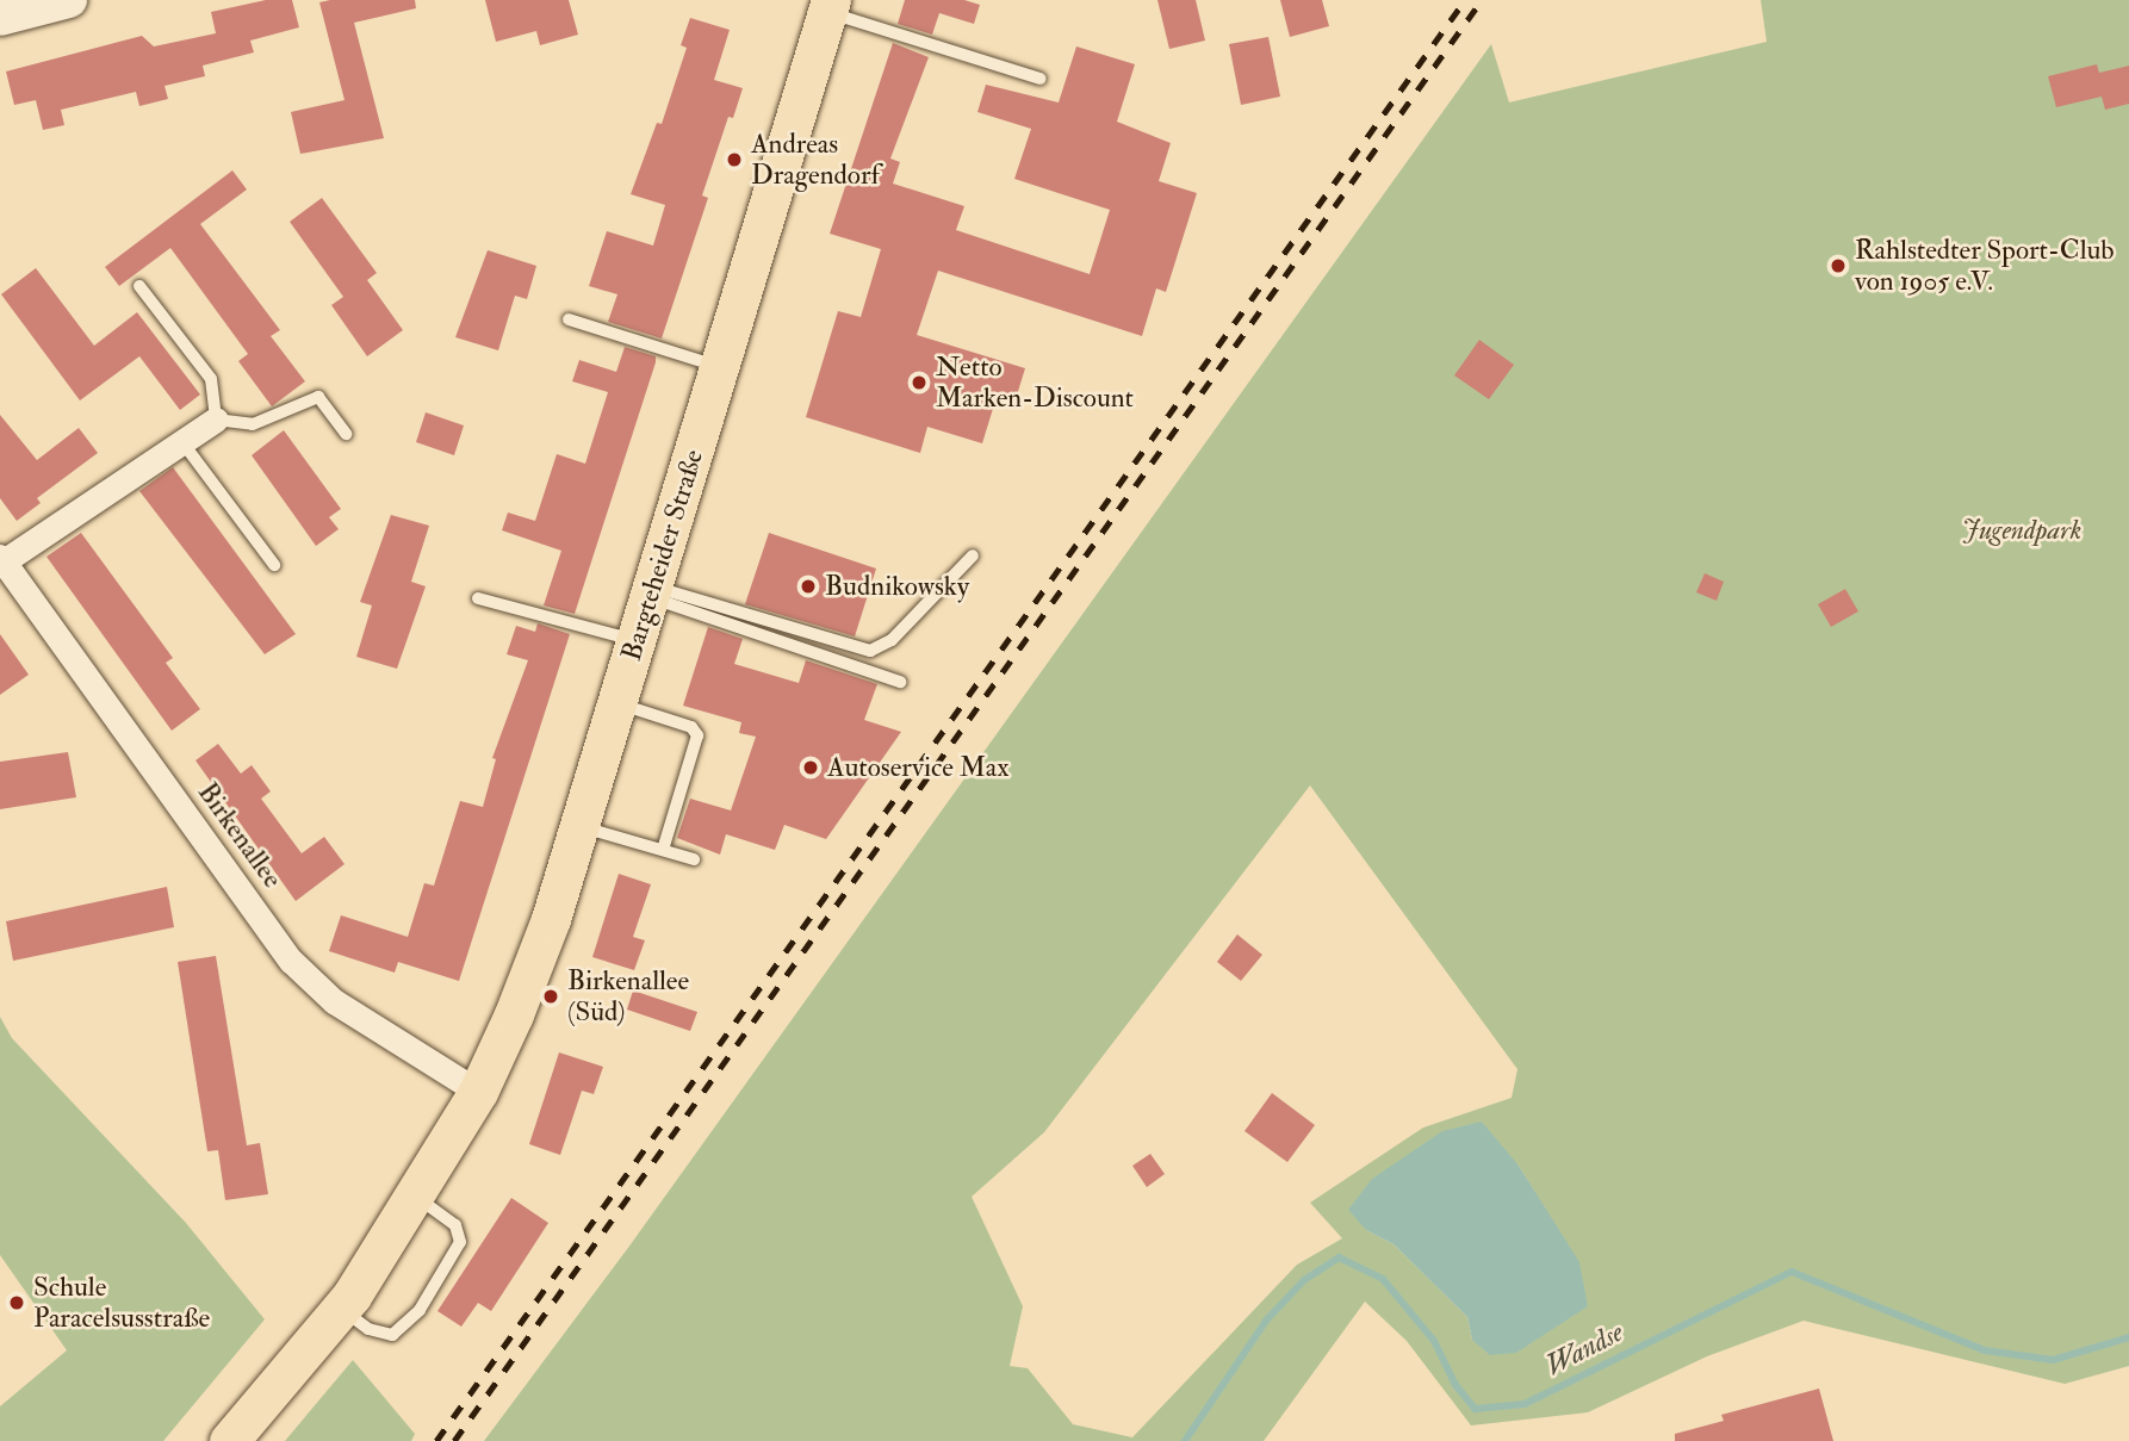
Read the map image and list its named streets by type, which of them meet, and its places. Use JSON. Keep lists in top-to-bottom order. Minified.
{"streets":{"main road":["Bargteheider Straße"],"street":["Birkenallee"]},"crossings":[["Bargteheider Straße","Birkenallee"]],"water":["Wandse"],"parks":["Jugendpark"],"places":["Andreas Dragendorf","Rahlstedter Sport-Club von 1905 e.V.","Netto Marken-Discount","Budnikowsky","Autoservice Max","Birkenallee (Süd)","Schule Paracelsusstraße"]}
